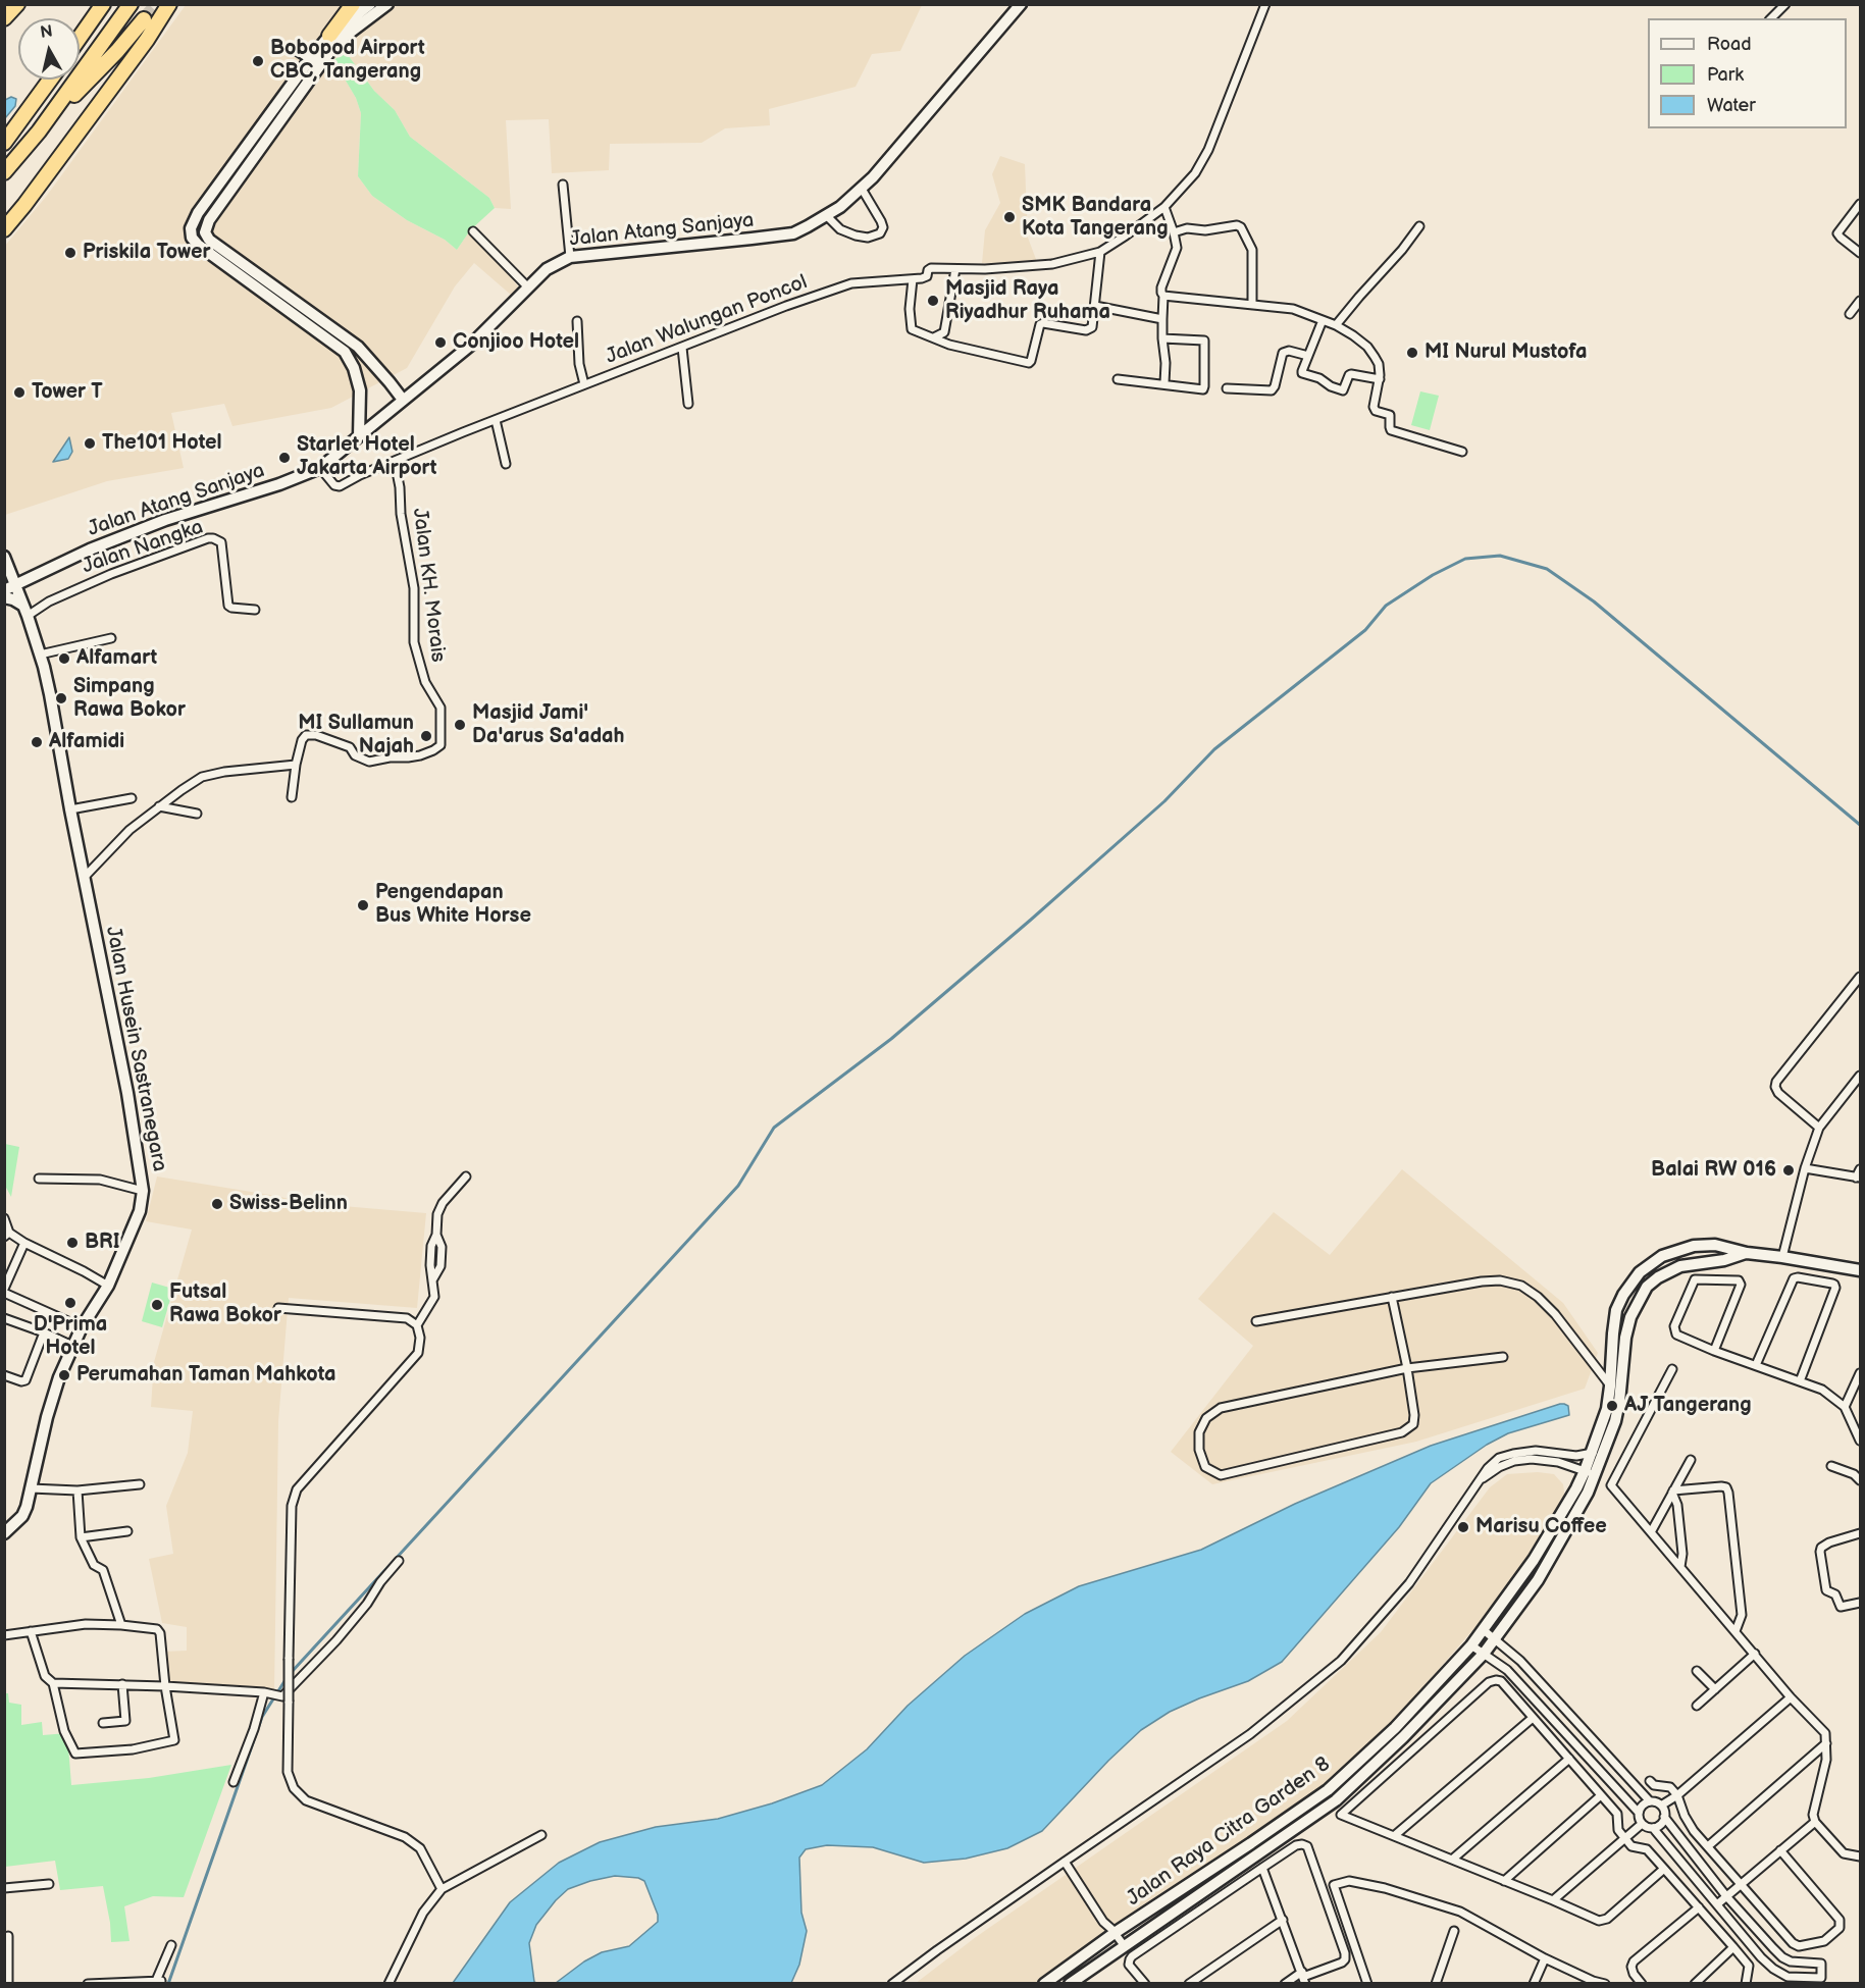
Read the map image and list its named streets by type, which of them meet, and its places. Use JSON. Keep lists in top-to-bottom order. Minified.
{"streets":{"street":["Jalan Atang Sanjaya","Jalan Walungan Poncol","Jalan Nangka","Jalan KH. Morais","Jalan Husein Sastranegara","Jalan Raya Citra Garden 8"]},"crossings":[["Jalan Atang Sanjaya","Jalan Walungan Poncol"],["Jalan Atang Sanjaya","Jalan Husein Sastranegara"],["Jalan Walungan Poncol","Jalan KH. Morais"],["Jalan Nangka","Jalan Husein Sastranegara"]],"places":["Bobopod Airport CBC, Tangerang","SMK Bandara Kota Tangerang","Priskila Tower","Masjid Raya Riyadhur Ruhama","Conjioo Hotel","MI Nurul Mustofa","Tower T","The101 Hotel","Starlet Hotel Jakarta Airport","Alfamart","Simpang Rawa Bokor","Masjid Jami' Da'arus Sa'adah","MI Sullamun Najah","Alfamidi","Pengendapan Bus White Horse","Balai RW 016","Swiss-Belinn","BRI","D'Prima Hotel","Futsal Rawa Bokor","Perumahan Taman Mahkota","AJ Tangerang","Marisu Coffee"],"legend":["Road","Park","Water"],"north":"top"}
